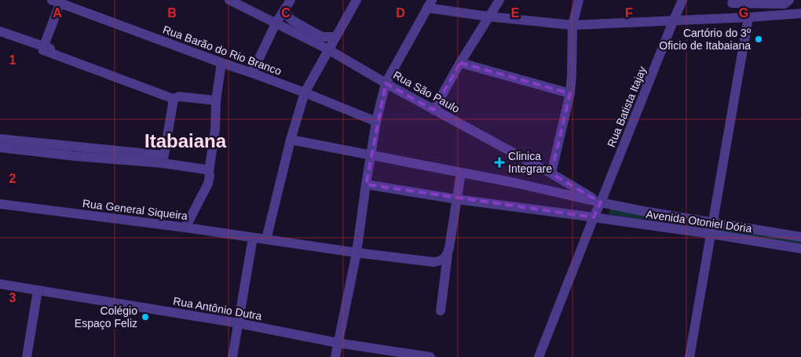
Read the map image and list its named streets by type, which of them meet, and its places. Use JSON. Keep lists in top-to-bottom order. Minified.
{"streets":{"street":["Rua Barão do Rio Branco","Rua São Paulo","Rua Batista Itajay","Rua General Siqueira","Avenida Otoniel Dória","Rua Antônio Dutra"]},"crossings":[["Rua São Paulo","Rua Batista Itajay"],["Rua São Paulo","Avenida Otoniel Dória"],["Rua Batista Itajay","Avenida Otoniel Dória"]],"districts":["Itabaiana"],"places":{"other":["Cartório do 3º Oficio de Itabaiana","Colégio Espaço Feliz"],"health":["Clinica Integrare"]},"grid":{"columns":["A","B","C","D","E","F","G"],"rows":["1","2","3"]}}
